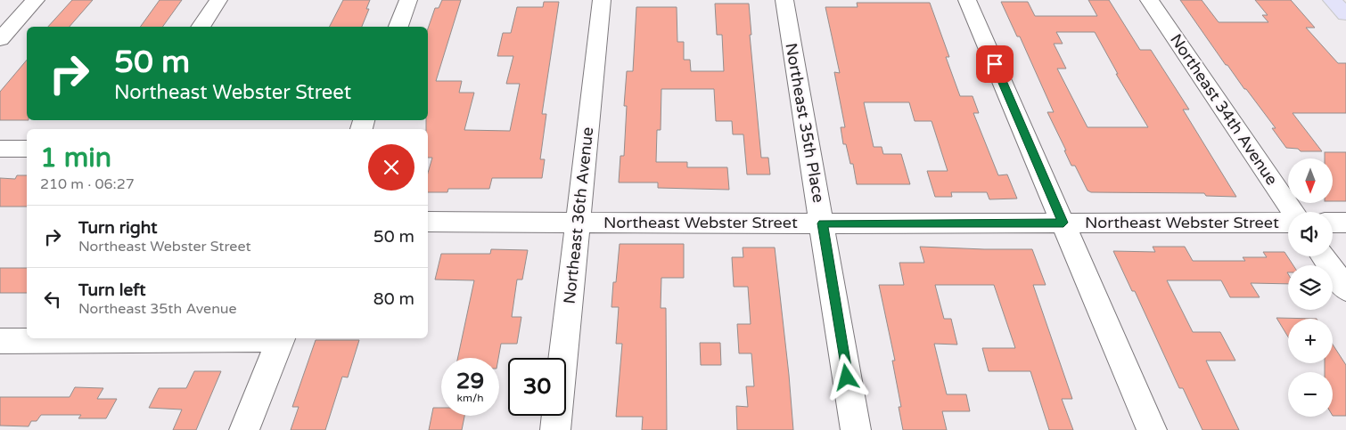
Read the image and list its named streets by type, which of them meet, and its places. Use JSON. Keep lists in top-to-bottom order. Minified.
{"streets":{"street":["Northeast 34th Avenue","Northeast 35th Place","Northeast 36th Avenue","Northeast Webster Street"]},"crossings":[["Northeast 35th Place","Northeast Webster Street"],["Northeast 36th Avenue","Northeast Webster Street"]],"north":"bottom","page":{"turn":["50 m","Northeast Webster Street"],"heading":["1 min","210 m · 06:27"],"map_buttons":["+","−"],"list":[{"name":"Turn right","note":"Northeast Webster Street","value":"50 m"},{"name":"Turn left","note":"Northeast 35th Avenue","value":"80 m"}],"speed":"29 km/h","limit":"30"}}
